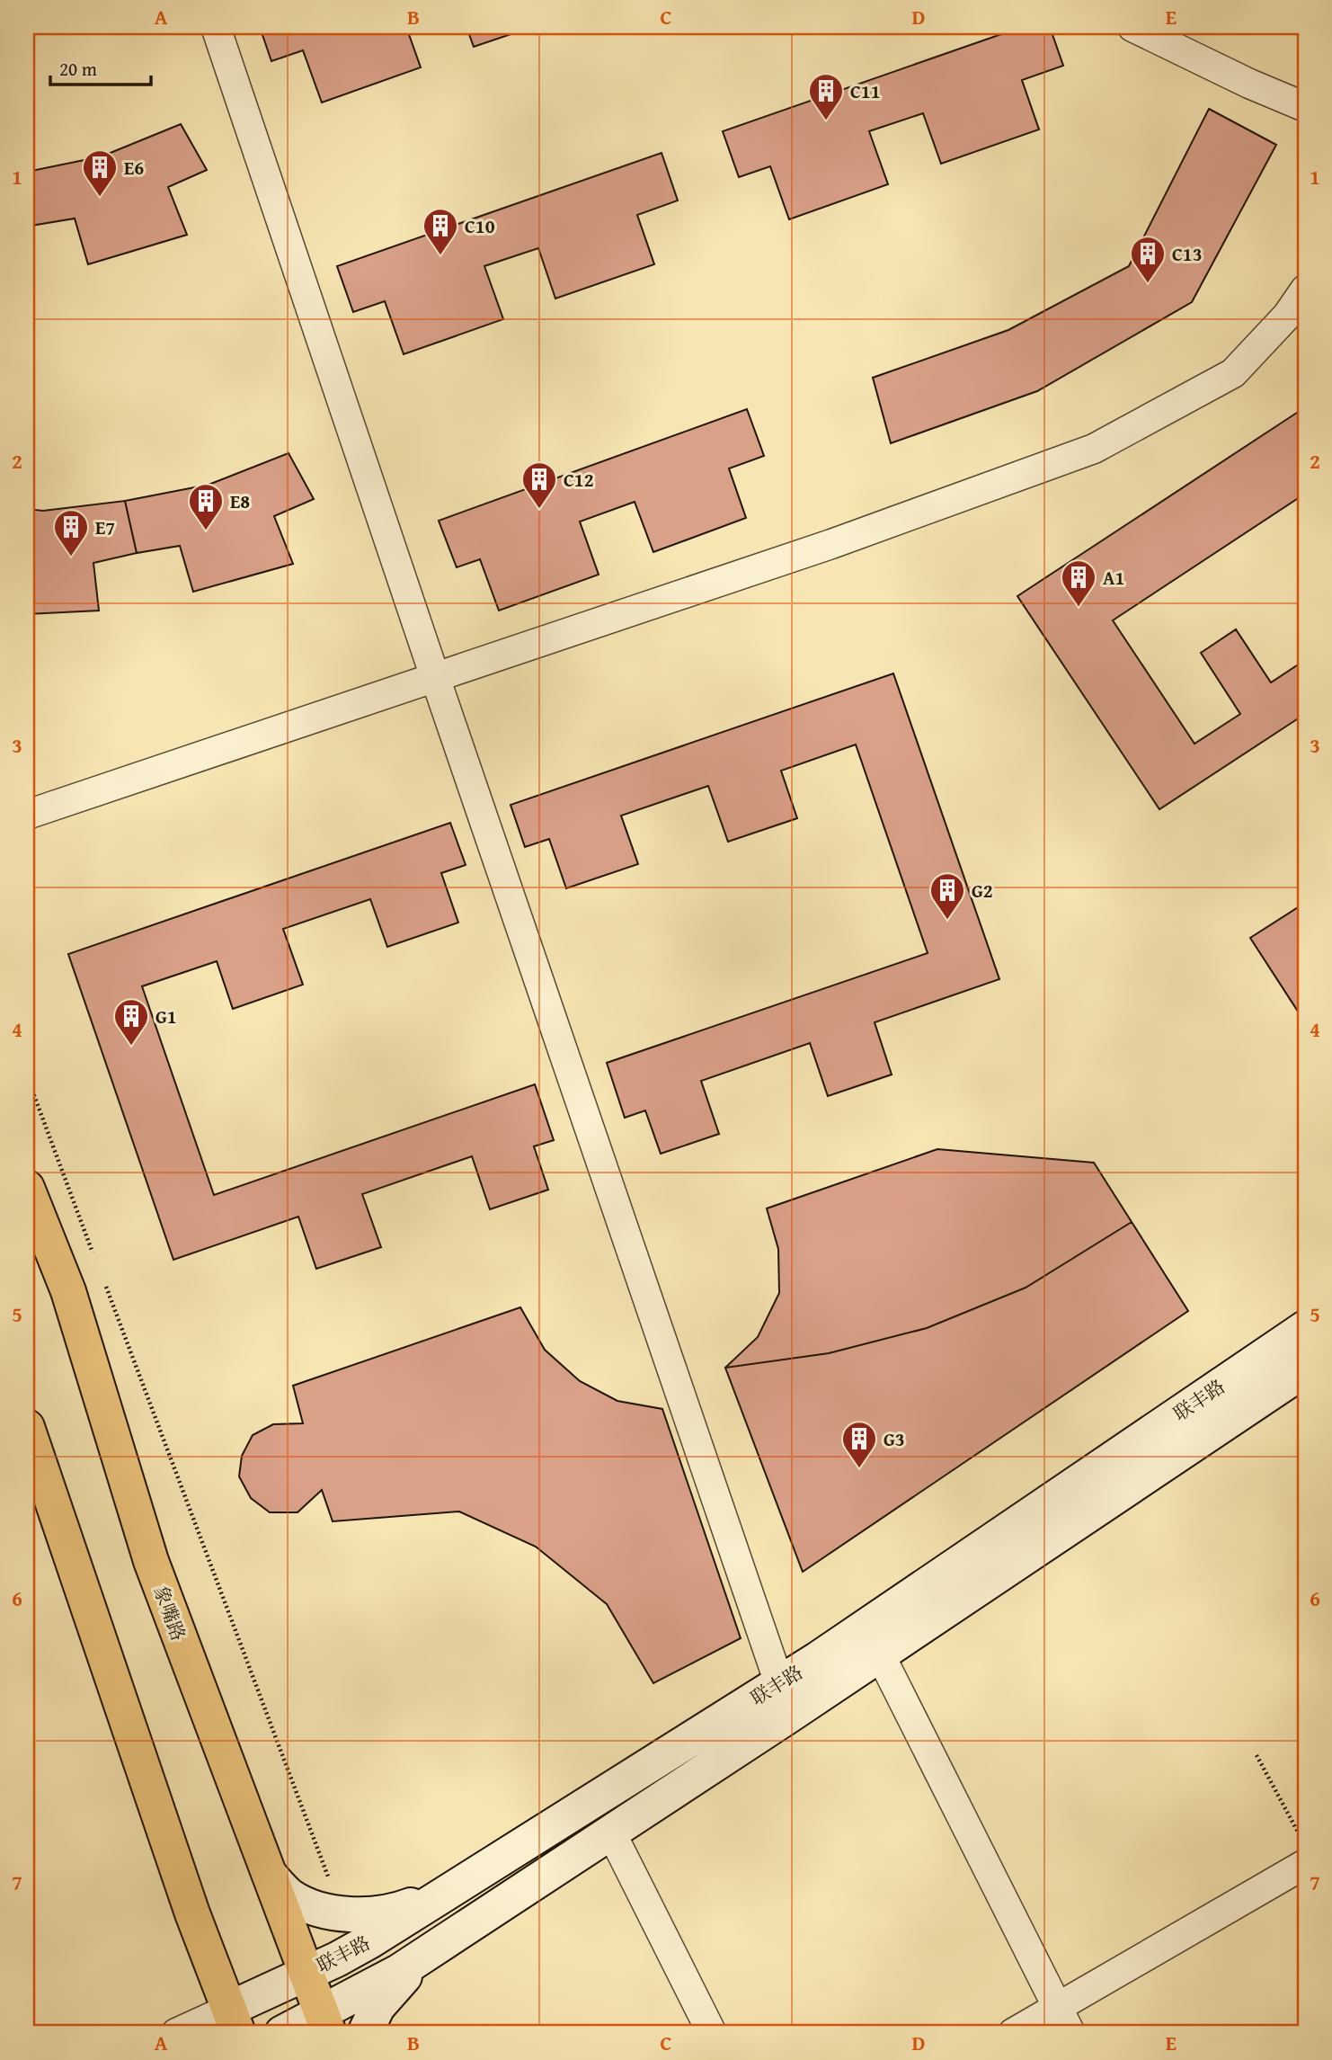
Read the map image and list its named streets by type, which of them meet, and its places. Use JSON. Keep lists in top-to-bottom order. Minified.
{"streets":{"main road":["联丰路","象嘴路"]},"crossings":[["联丰路","象嘴路"]],"places":{"building":["C11","E6","C10","C13","C12","E8","E7","A1","G2","G1","G3"]},"scale_bar":"20 m","grid":{"columns":["A","B","C","D","E"],"rows":["1","2","3","4","5","6","7"]}}
